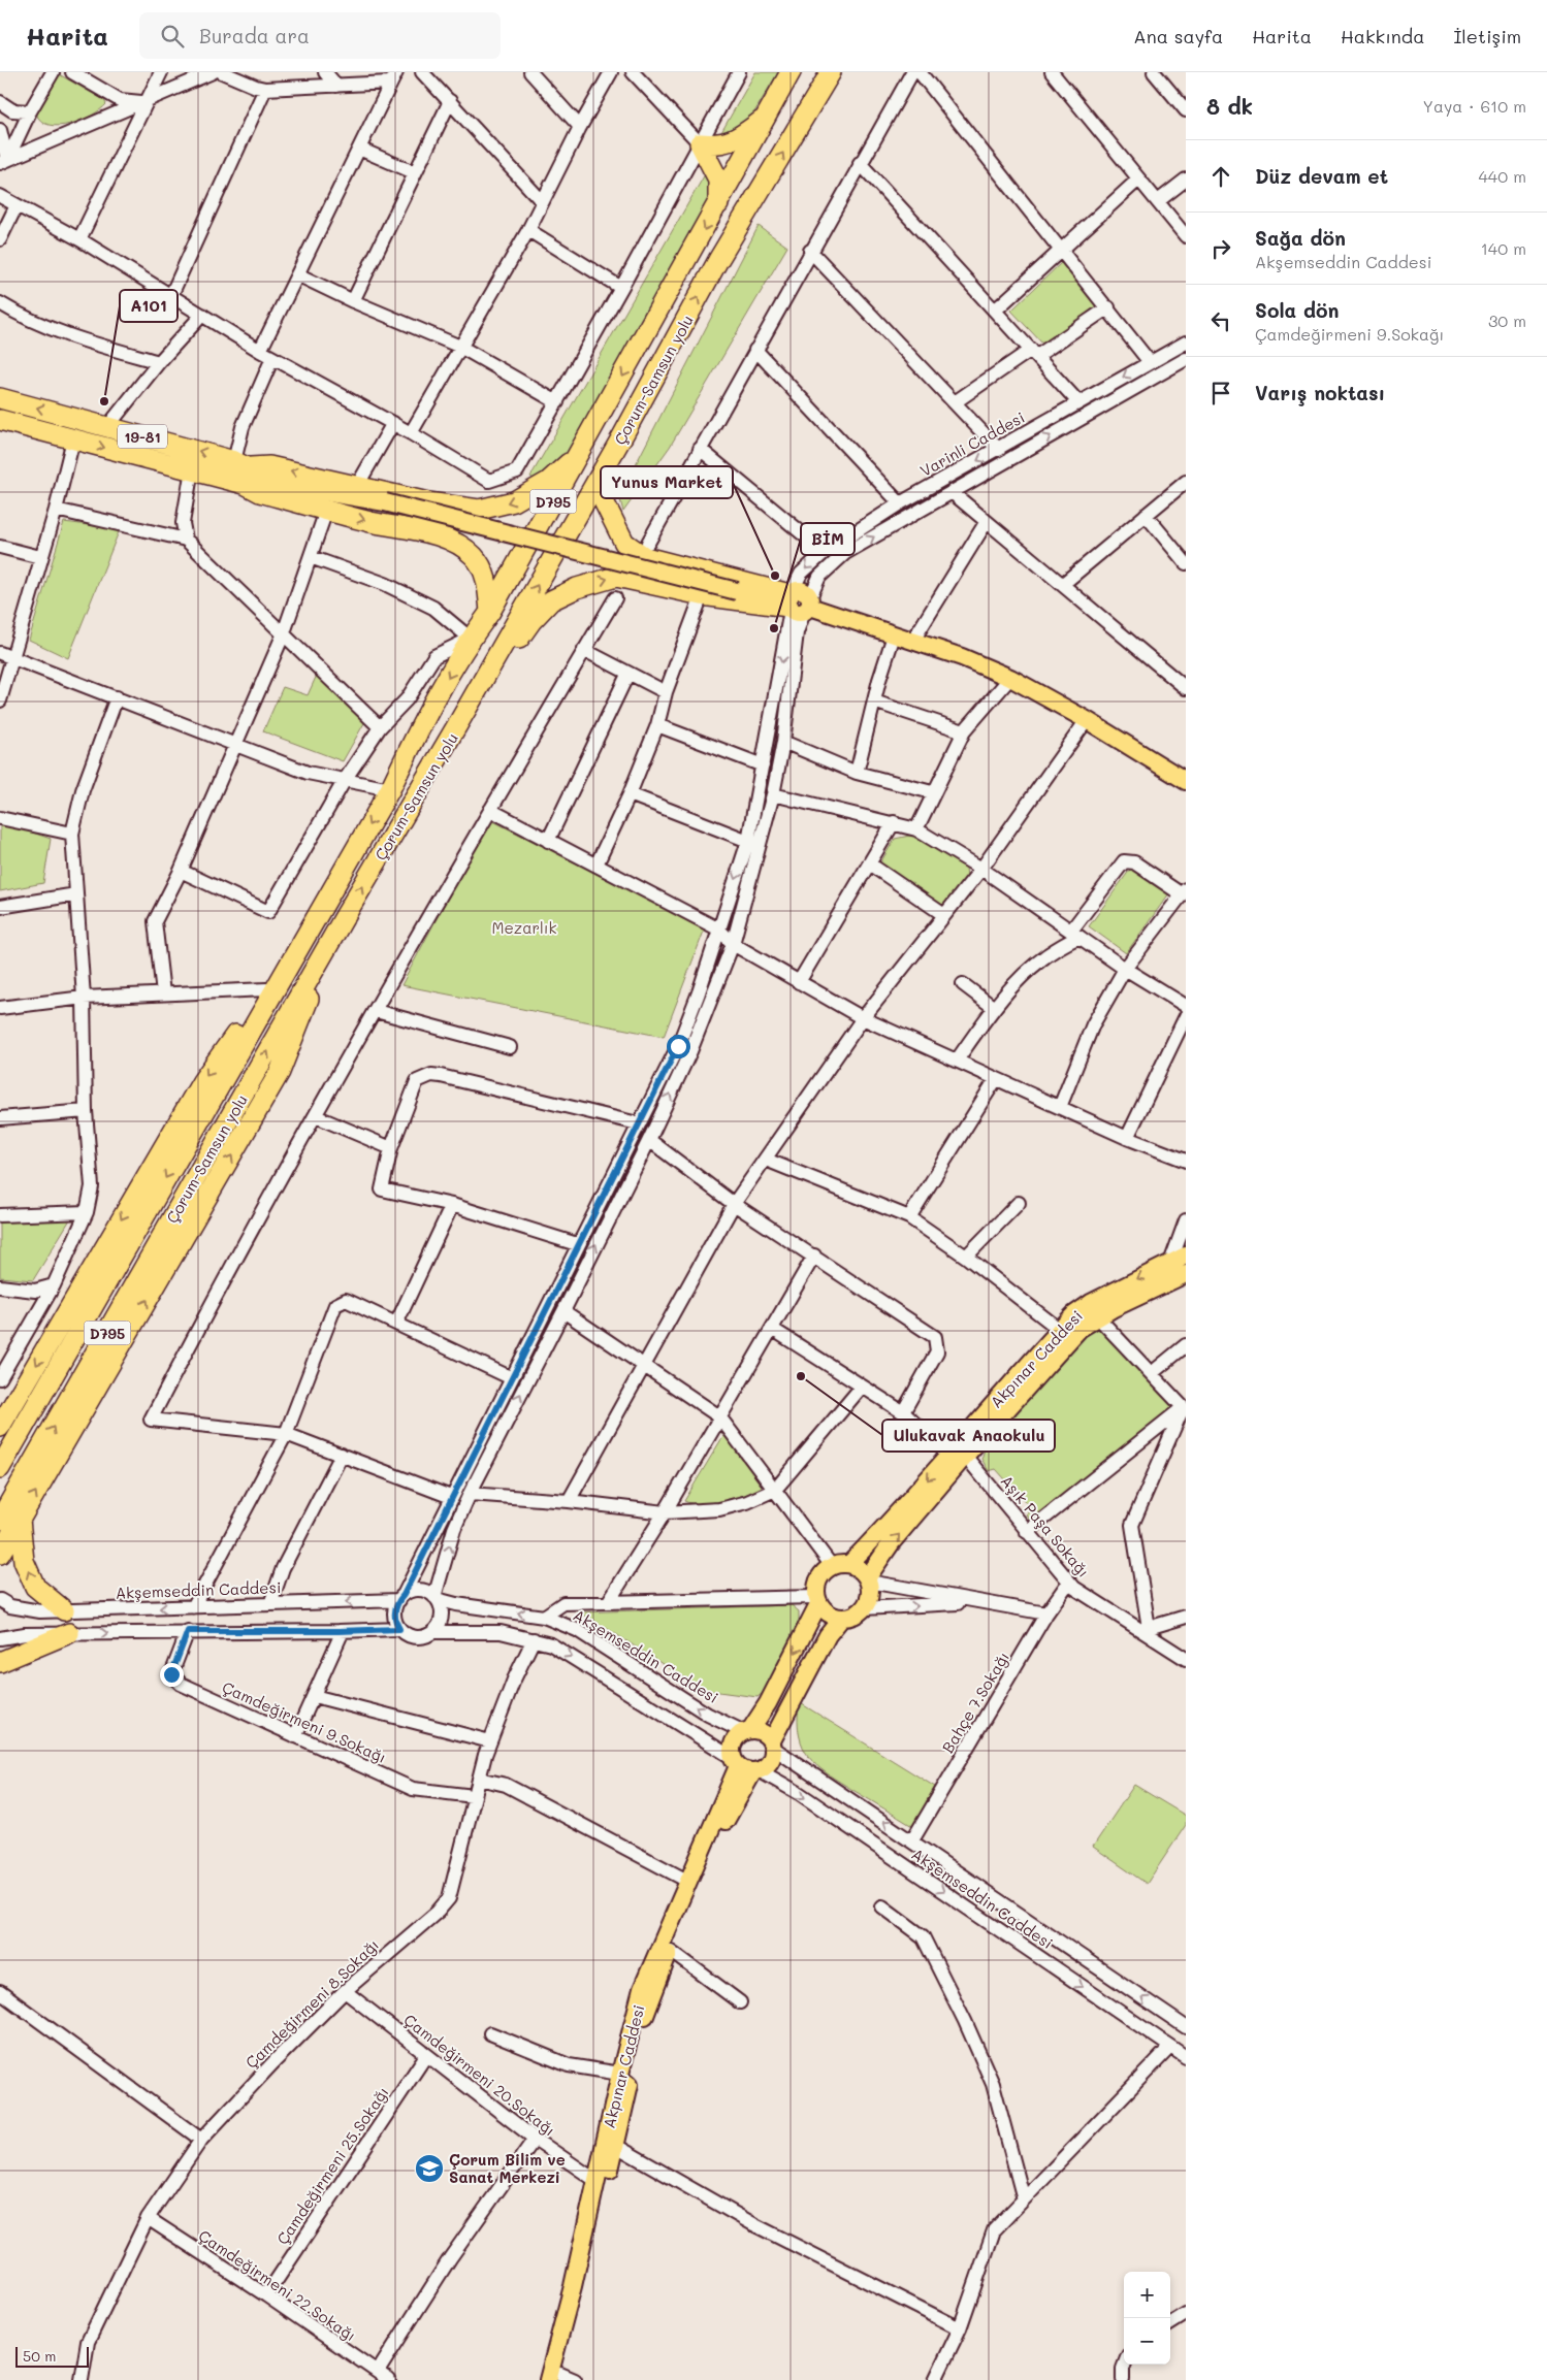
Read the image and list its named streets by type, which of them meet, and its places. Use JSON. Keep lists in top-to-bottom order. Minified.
{"streets":{"highway":["Çorum-Samsun yolu","19-81","D795"],"main road":["Akpınar Caddesi"],"street":["Varinli Caddesi","Aşık Paşa Sokağı","Akşemseddin Caddesi","Bahçe 7.Sokağı","Çamdeğirmeni 9.Sokağı","Çamdeğirmeni 8.Sokağı","Çamdeğirmeni 20.Sokağı","Çamdeğirmeni 25.Sokağı","Çamdeğirmeni 22.Sokağı"]},"crossings":[["Akpınar Caddesi","Aşık Paşa Sokağı"],["Akpınar Caddesi","Akşemseddin Caddesi"],["Akpınar Caddesi","Çamdeğirmeni 20.Sokağı"],["Aşık Paşa Sokağı","Bahçe 7.Sokağı"],["Akşemseddin Caddesi","Bahçe 7.Sokağı"],["Akşemseddin Caddesi","Çamdeğirmeni 8.Sokağı"],["Çamdeğirmeni 9.Sokağı","Çamdeğirmeni 8.Sokağı"],["Çamdeğirmeni 8.Sokağı","Çamdeğirmeni 20.Sokağı"],["Çamdeğirmeni 8.Sokağı","Çamdeğirmeni 22.Sokağı"],["Çamdeğirmeni 20.Sokağı","Çamdeğirmeni 25.Sokağı"],["Çamdeğirmeni 25.Sokağı","Çamdeğirmeni 22.Sokağı"]],"parks":["Mezarlık"],"places":{"other":["A101","Yunus Market","BİM","Ulukavak Anaokulu"],"school or university":["Çorum Bilim ve Sanat Merkezi"]},"scale_bar":"50 m","page":{"header":"Harita","search":"Burada ara","nav":["Ana sayfa","Harita","Hakkında","İletişim"],"heading":["8 dk","Yaya · 610 m"],"list":[["Düz devam et","440 m"],["Sağa dön","Akşemseddin Caddesi","140 m"],["Sola dön","Çamdeğirmeni 9.Sokağı","30 m"],"Varış noktası"],"map_buttons":["+","−"],"scale":"50 m"}}
